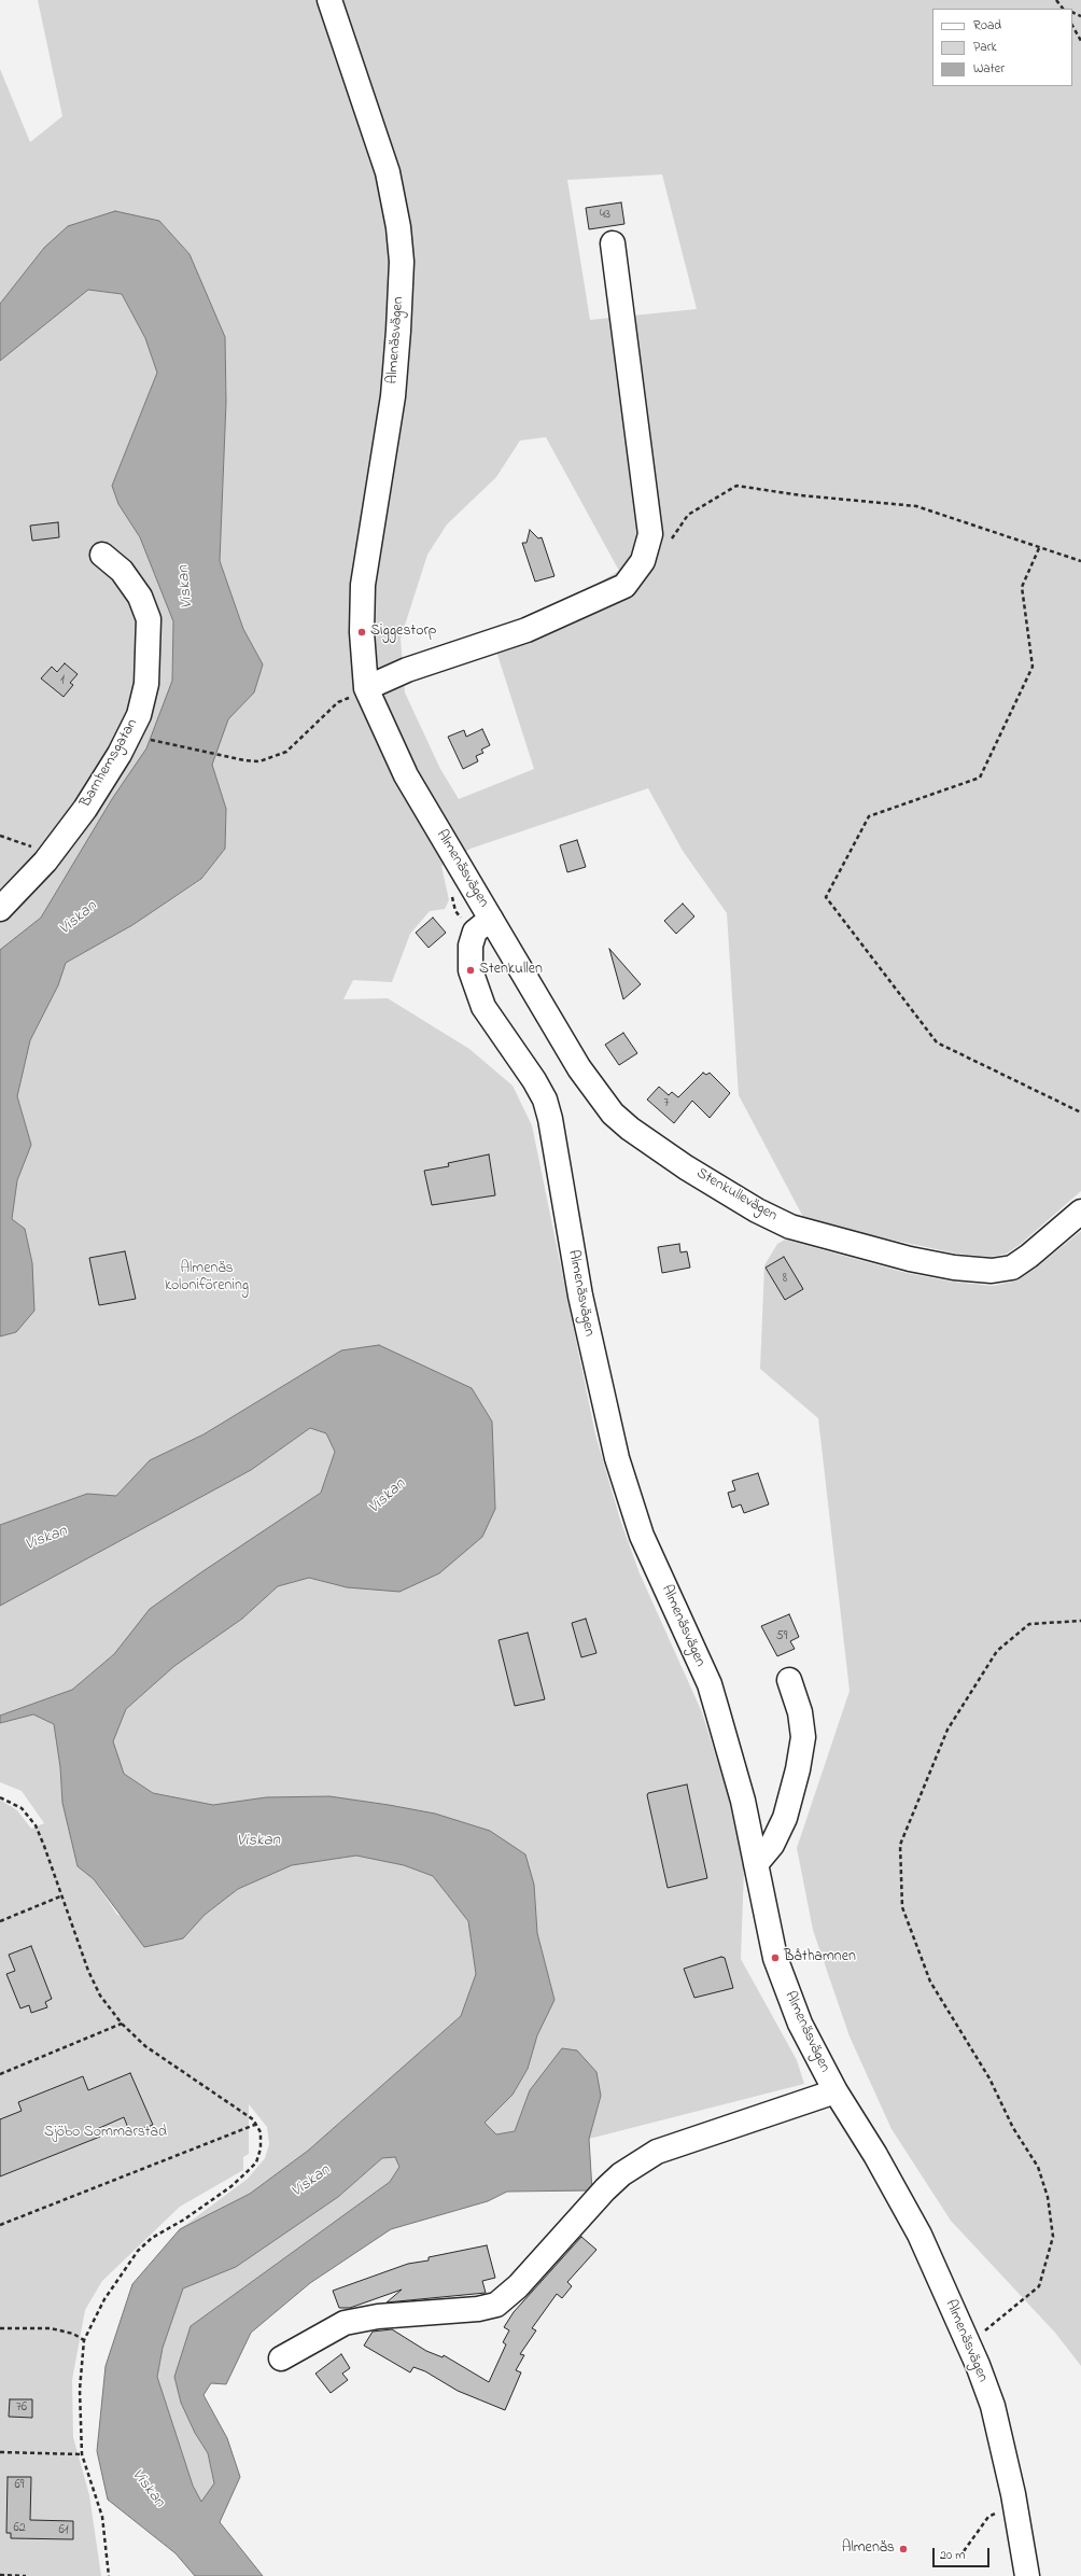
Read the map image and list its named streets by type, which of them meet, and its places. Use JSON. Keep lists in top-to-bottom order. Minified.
{"streets":{"street":["Almenäsvägen","Barnhemsgatan","Stenkullevägen"]},"crossings":[["Almenäsvägen","Stenkullevägen"]],"water":["Viskan"],"parks":["Almenäs koloniförening","Sjöbo Sommarstad"],"places":["Siggestorp","Stenkullen","Båthamnen","Almenäs"],"house_numbers":["43","1","7","8","59","76","69","62","61"],"legend":["Road","Park","Water"],"scale_bar":"20 m"}
